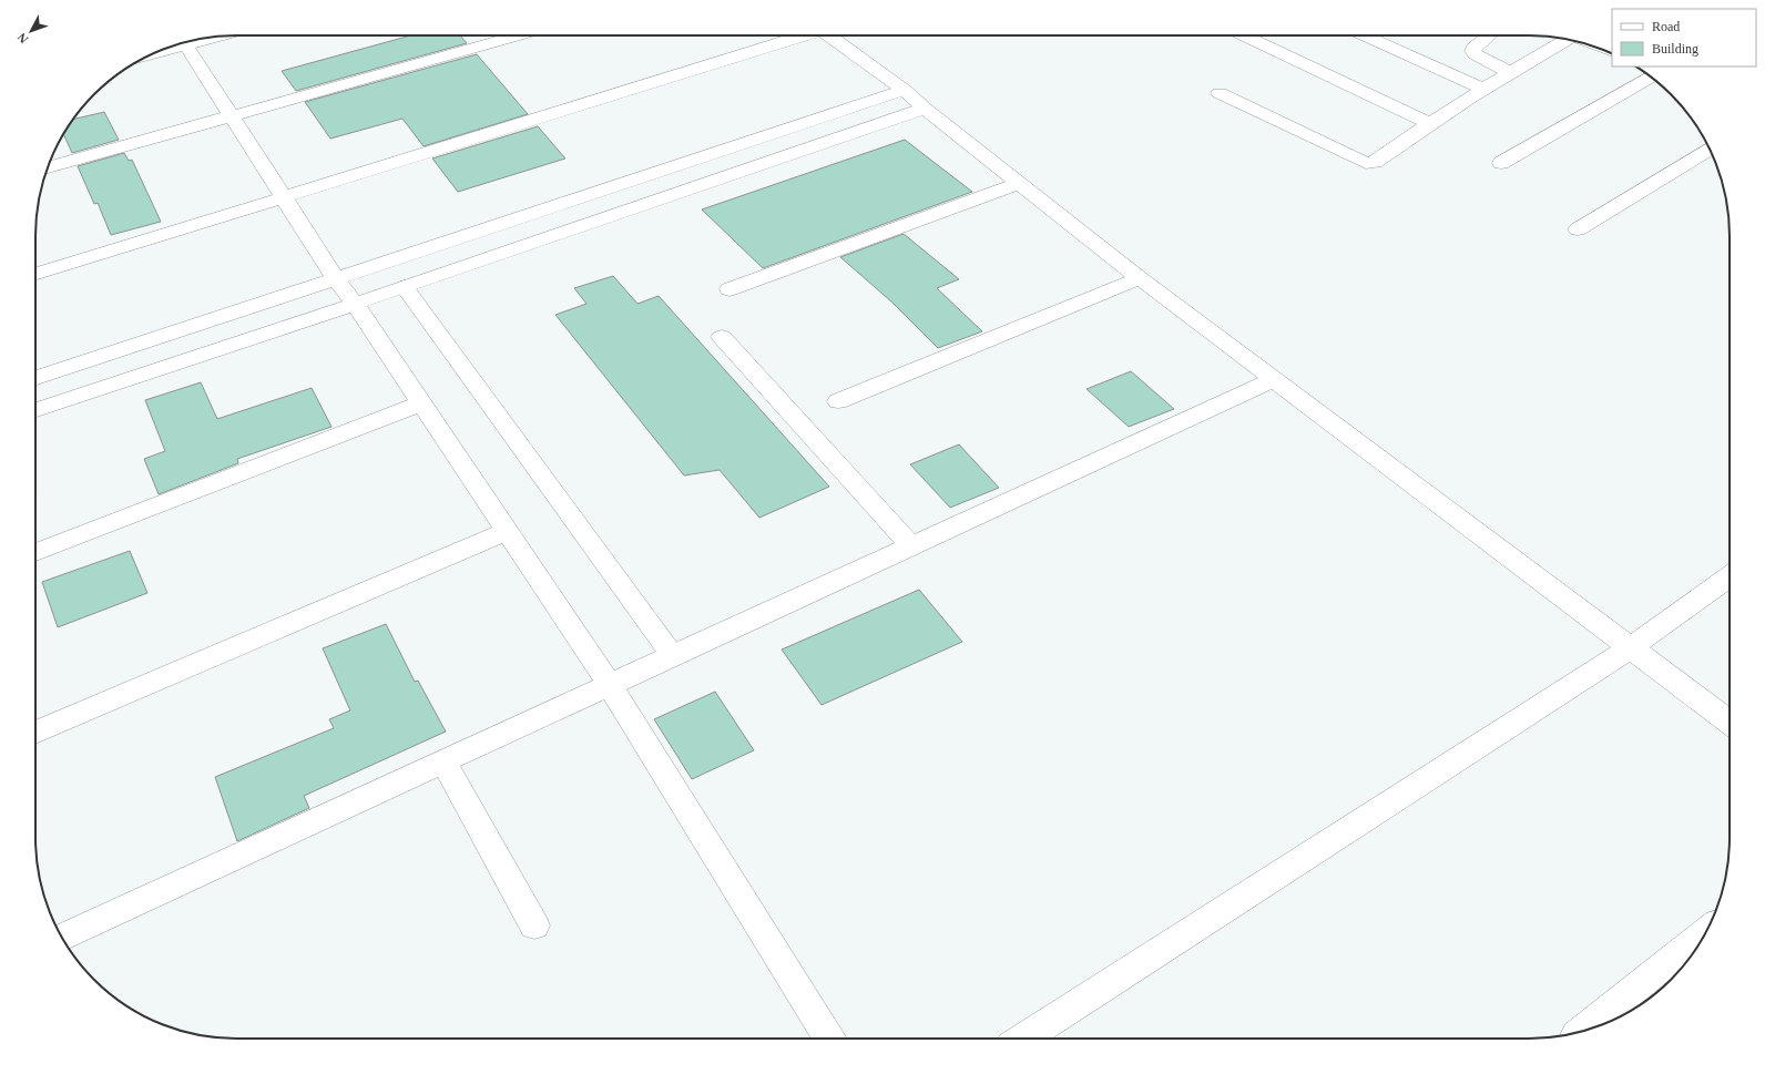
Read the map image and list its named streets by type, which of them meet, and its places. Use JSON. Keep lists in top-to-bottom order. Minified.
{"legend":["Road","Building"],"north":"bottom left"}
